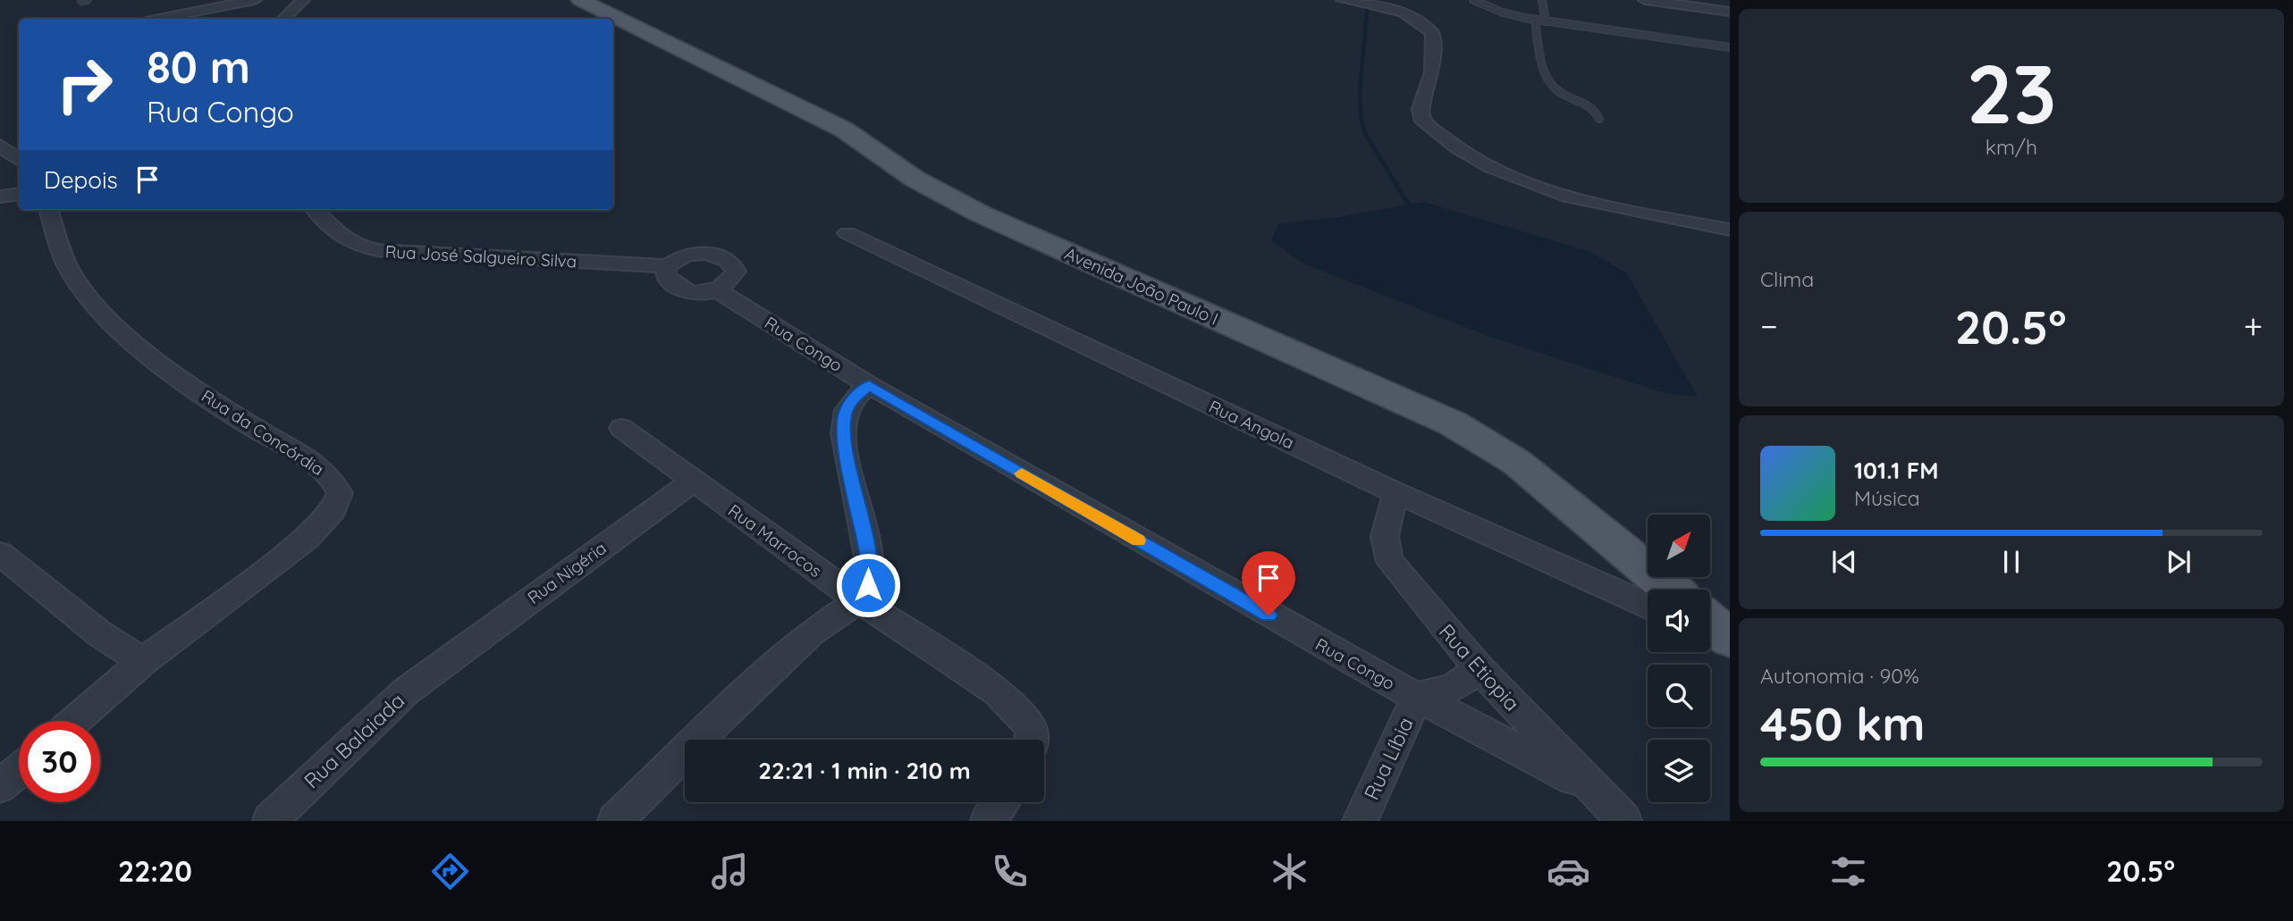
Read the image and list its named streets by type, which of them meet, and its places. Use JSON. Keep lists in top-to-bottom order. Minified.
{"streets":{"main road":["Avenida João Paulo I"],"street":["Rua José Salgueiro Silva","Rua Congo","Rua Angola","Rua da Concórdia","Rua Marrocos","Rua Nigéria","Rua Etiopia","Rua Balaiada","Rua Líbia"]},"crossings":[["Rua José Salgueiro Silva","Rua Congo"],["Rua Congo","Rua Etiopia"],["Rua Congo","Rua Líbia"],["Rua Angola","Rua Etiopia"],["Rua Marrocos","Rua Nigéria"],["Rua Nigéria","Rua Balaiada"]],"north":"top right","page":{"tile":[["23","km/h"],"Clima",["Autonomia · 90%","450 km"]],"turn":["80 m","Rua Congo"],"then":"Depois","heat":["−","20.5°","+"],"song":["101.1 FM","Música"],"limit":"30","trip":"22:21 · 1 min · 210 m","tabs":["22:20","20.5°"]}}
